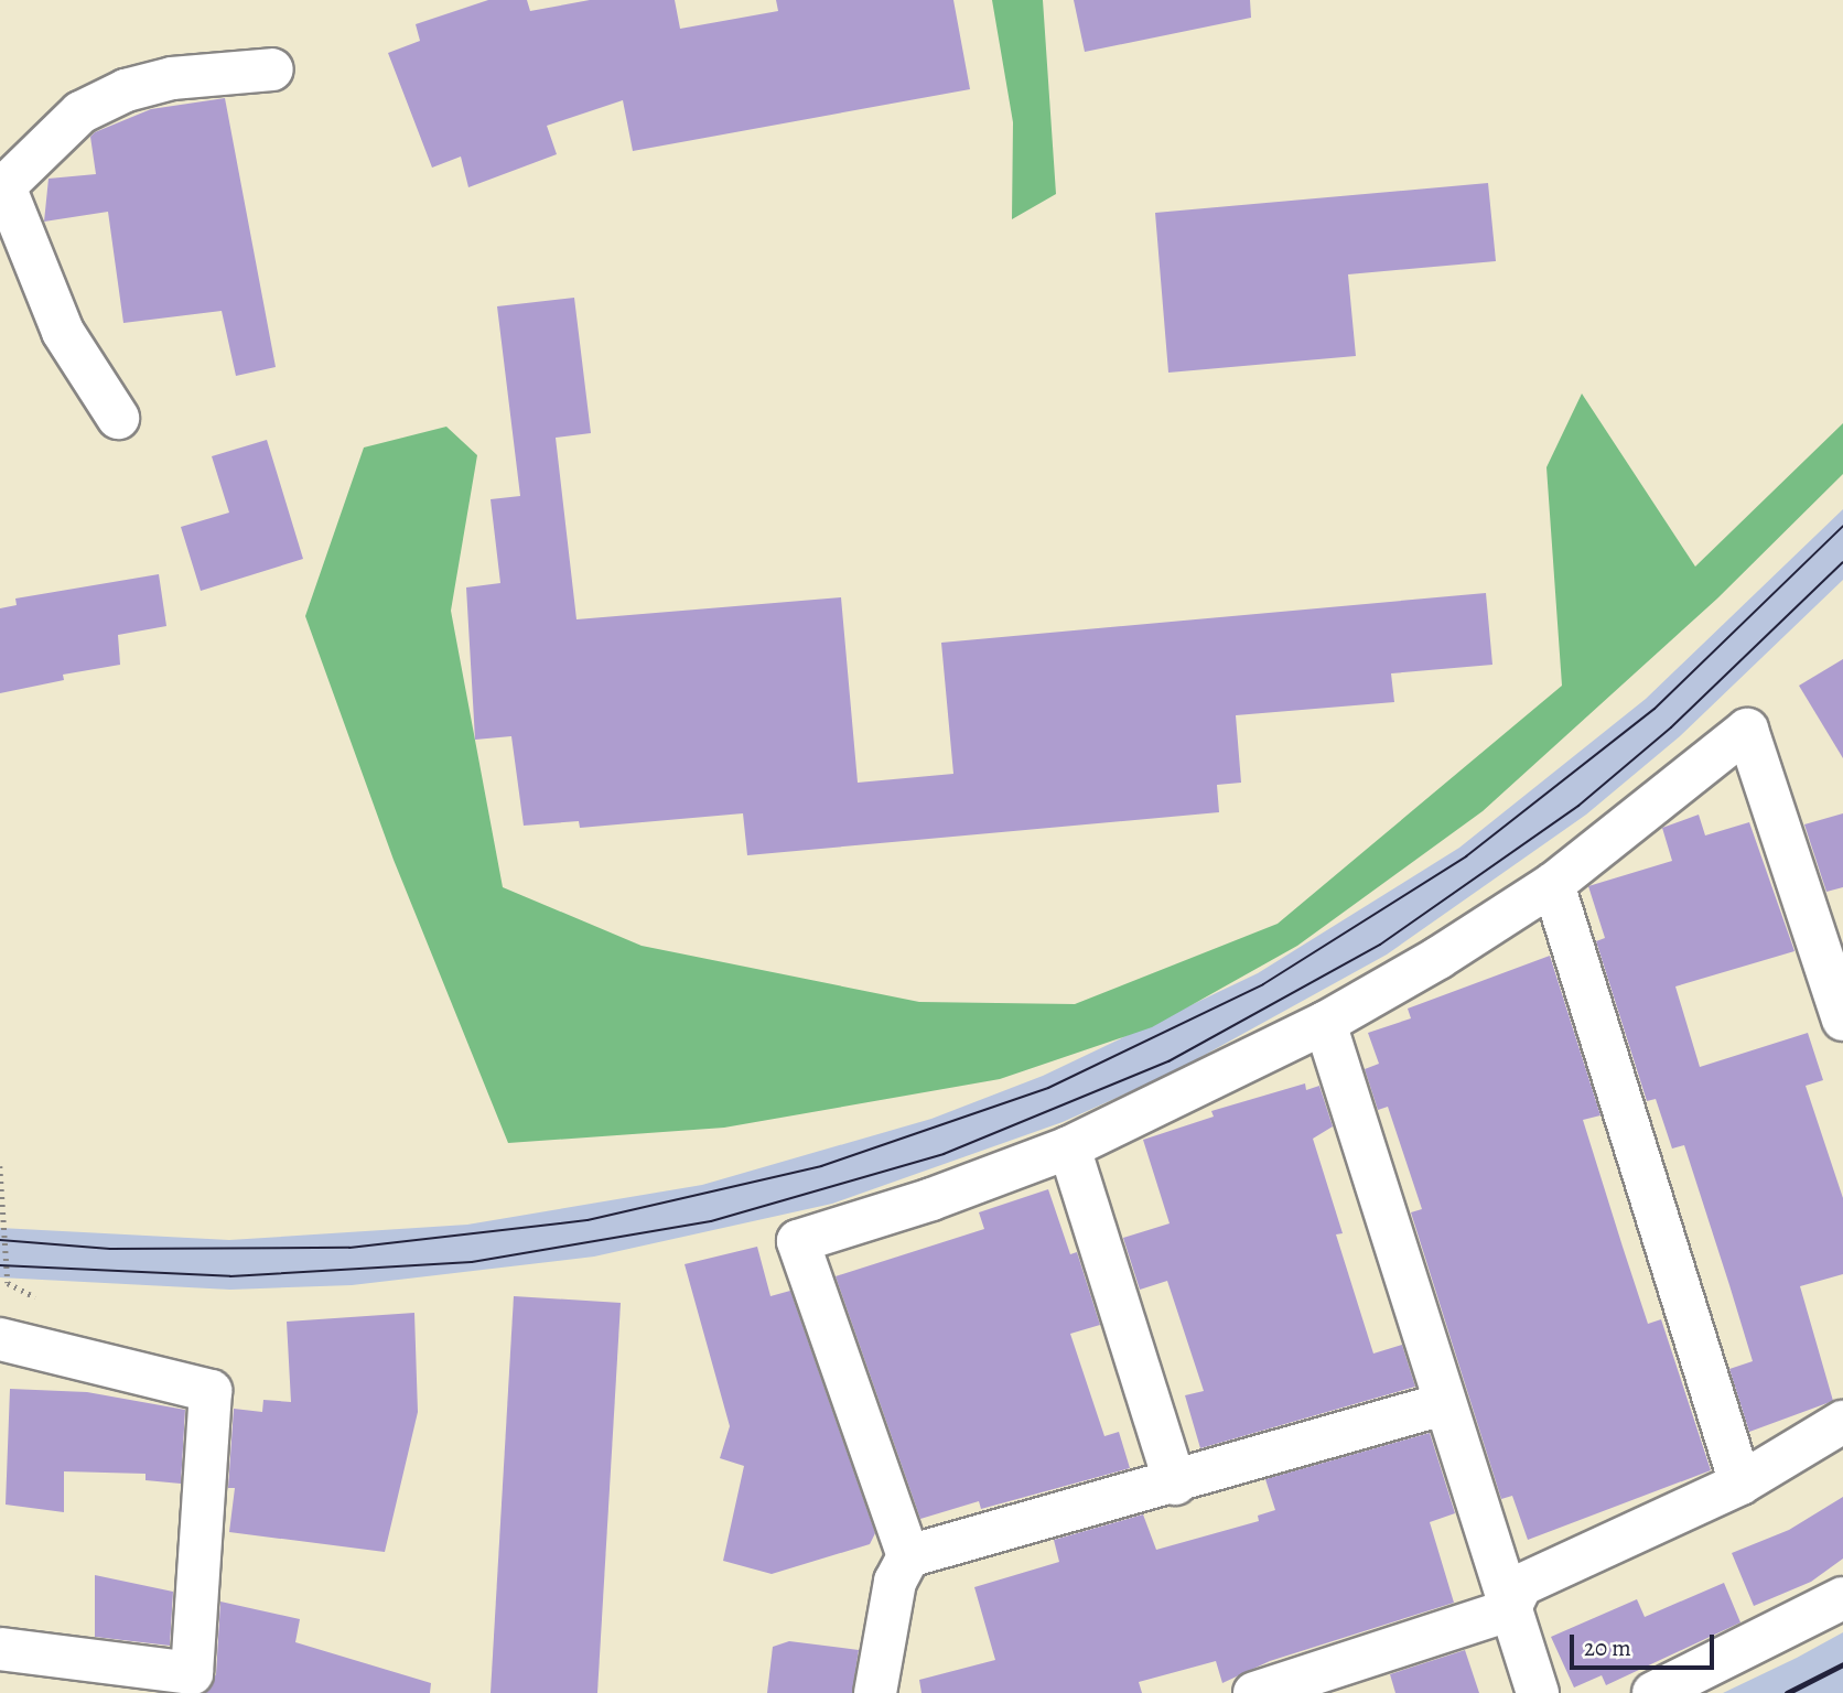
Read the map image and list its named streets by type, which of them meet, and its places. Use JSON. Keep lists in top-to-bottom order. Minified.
{"scale_bar":"20 m"}
